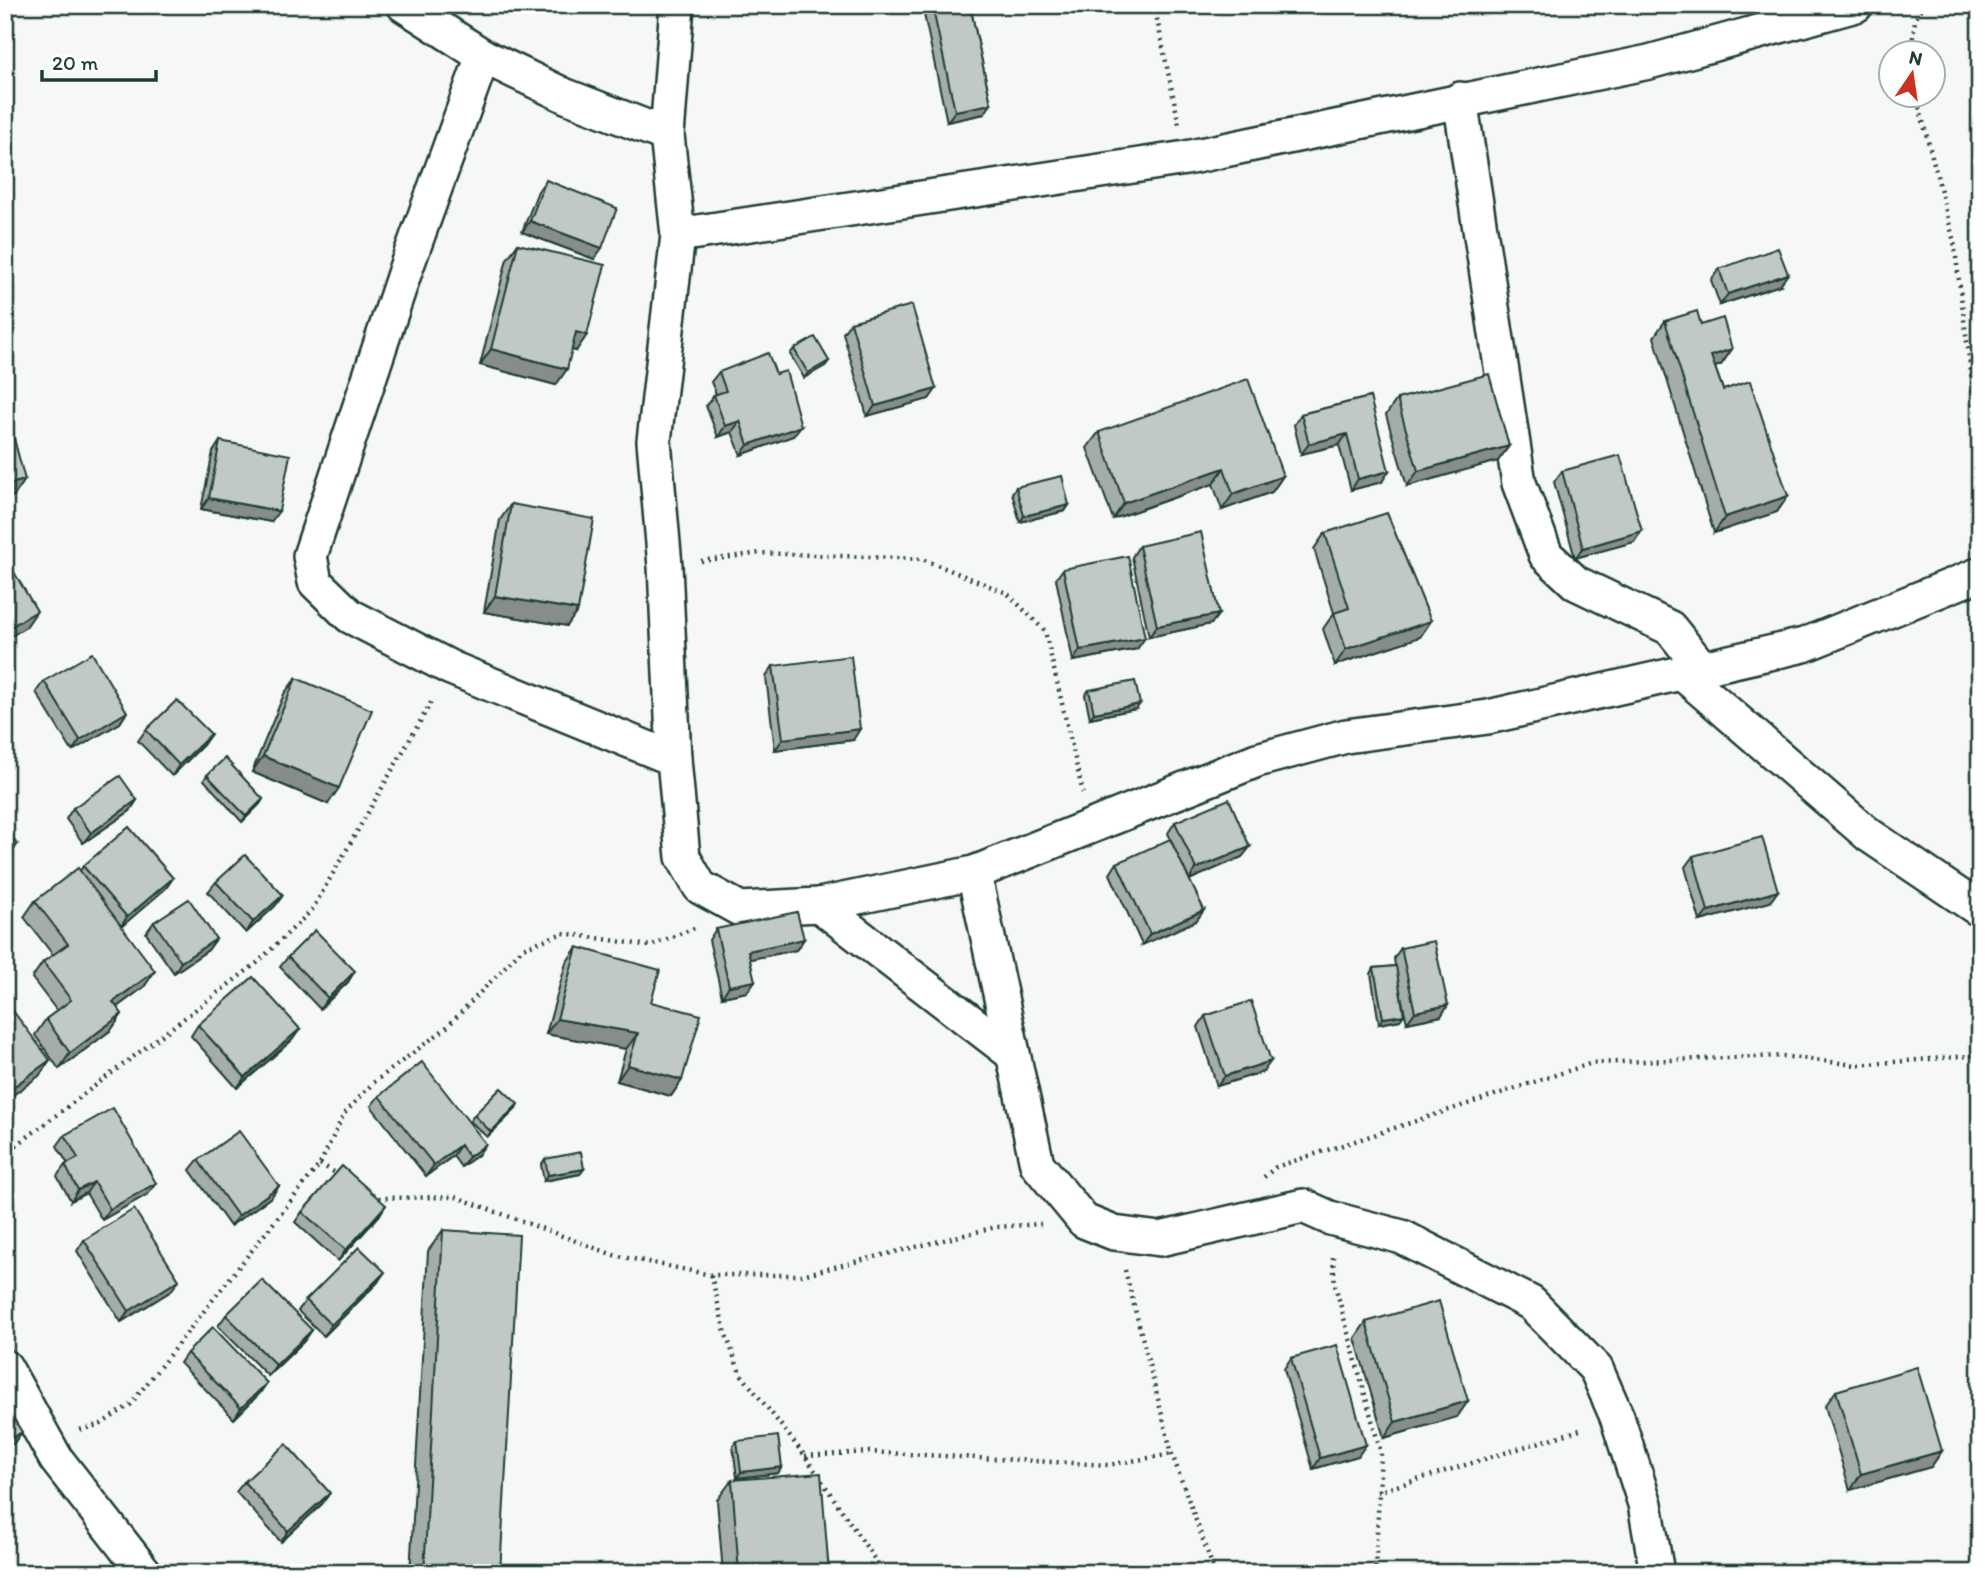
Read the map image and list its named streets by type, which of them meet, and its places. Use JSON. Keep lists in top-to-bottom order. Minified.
{"scale_bar":"20 m","north":"top"}
